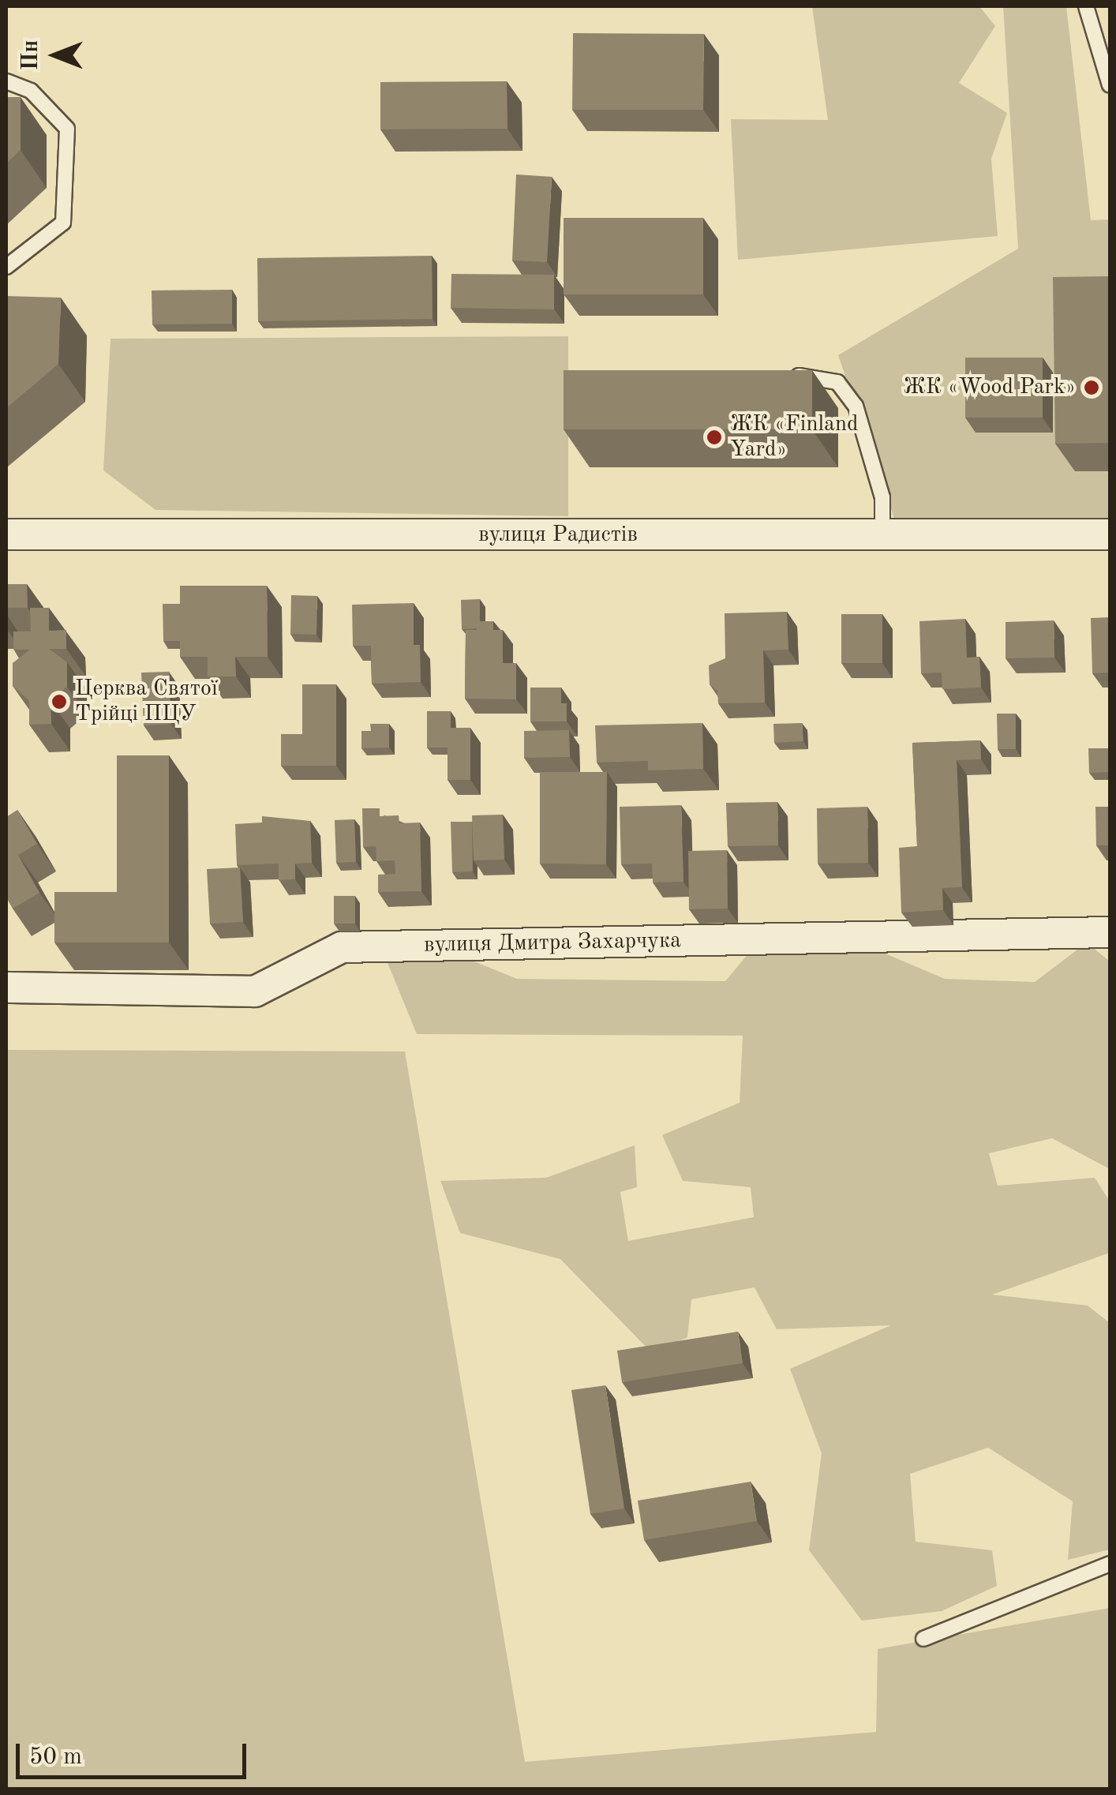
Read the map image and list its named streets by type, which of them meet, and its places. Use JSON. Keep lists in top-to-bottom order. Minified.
{"streets":{"street":["вулиця Радистів","вулиця Дмитра Захарчука"]},"places":["ЖК «Wood Park»","ЖК «Finland Yard»","Церква Святої Трійці ПЦУ"],"scale_bar":"50 m","north":"left"}
